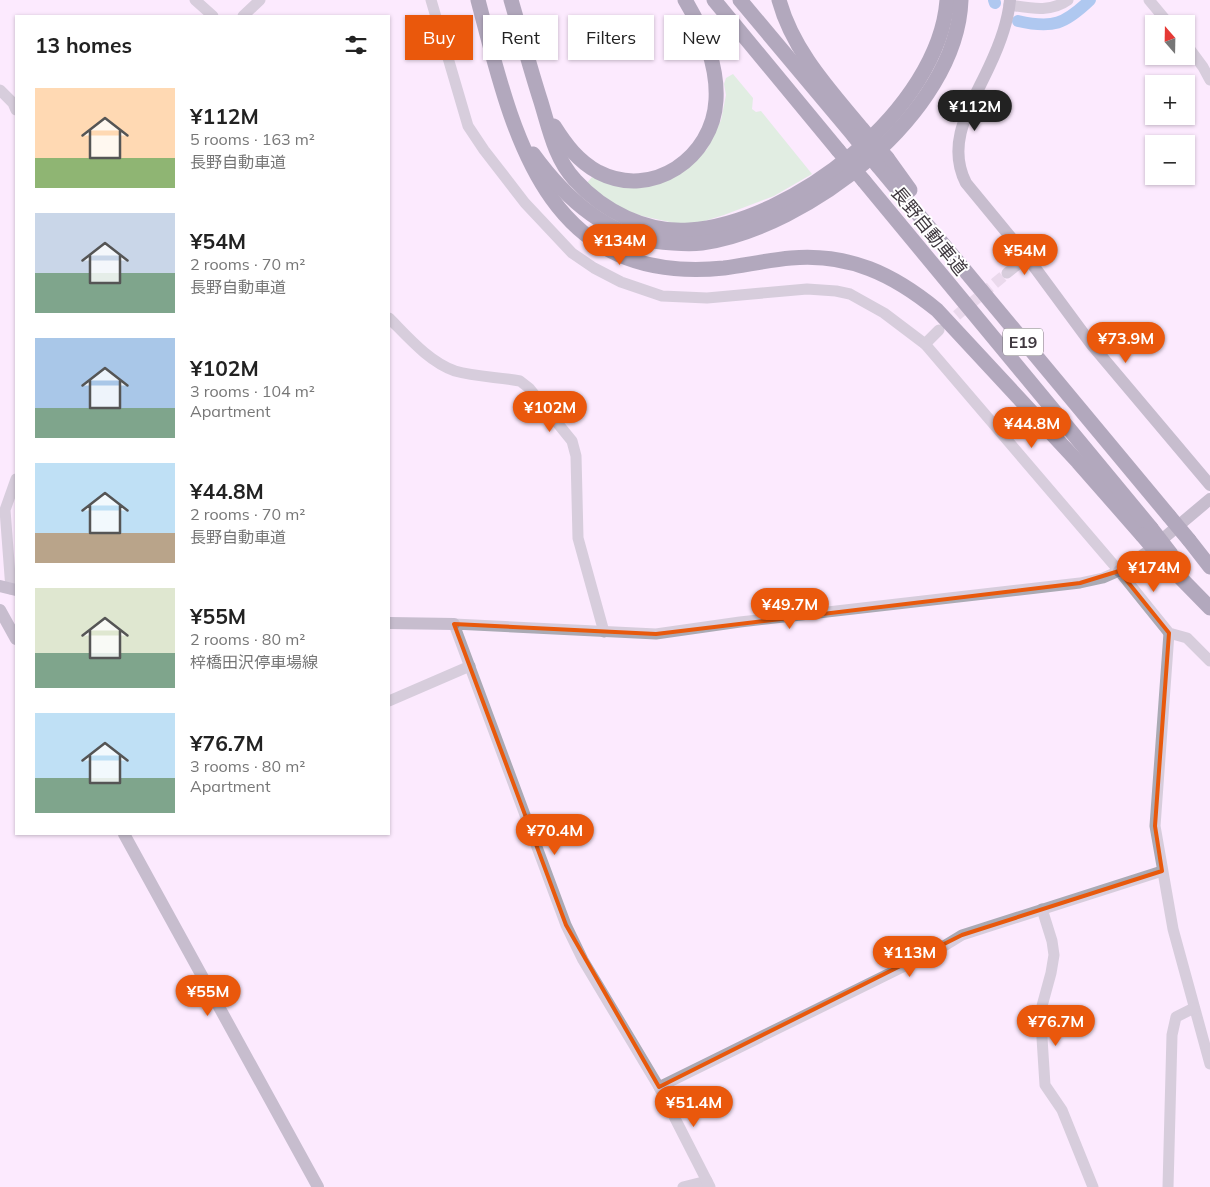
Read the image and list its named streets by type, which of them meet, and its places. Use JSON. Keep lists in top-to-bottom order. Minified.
{"streets":{"highway":["長野自動車道","E19"]},"north":"top","page":{"map_buttons":["+","−"],"chip":["Buy","Rent","Filters","New"],"heading":"13 homes","list":[{"name":"¥112M","note":"5 rooms · 163 m² · 長野自動車道"},{"name":"¥54M","note":"2 rooms · 70 m² · 長野自動車道"},{"name":"¥102M","note":"3 rooms · 104 m² · Apartment"},{"name":"¥44.8M","note":"2 rooms · 70 m² · 長野自動車道"},{"name":"¥55M","note":"2 rooms · 80 m² · 梓橋田沢停車場線"},{"name":"¥76.7M","note":"3 rooms · 80 m² · Apartment"}],"price":["¥112M","¥134M","¥54M","¥73.9M","¥102M","¥44.8M","¥174M","¥49.7M","¥70.4M","¥113M","¥55M","¥76.7M","¥51.4M"]}}
